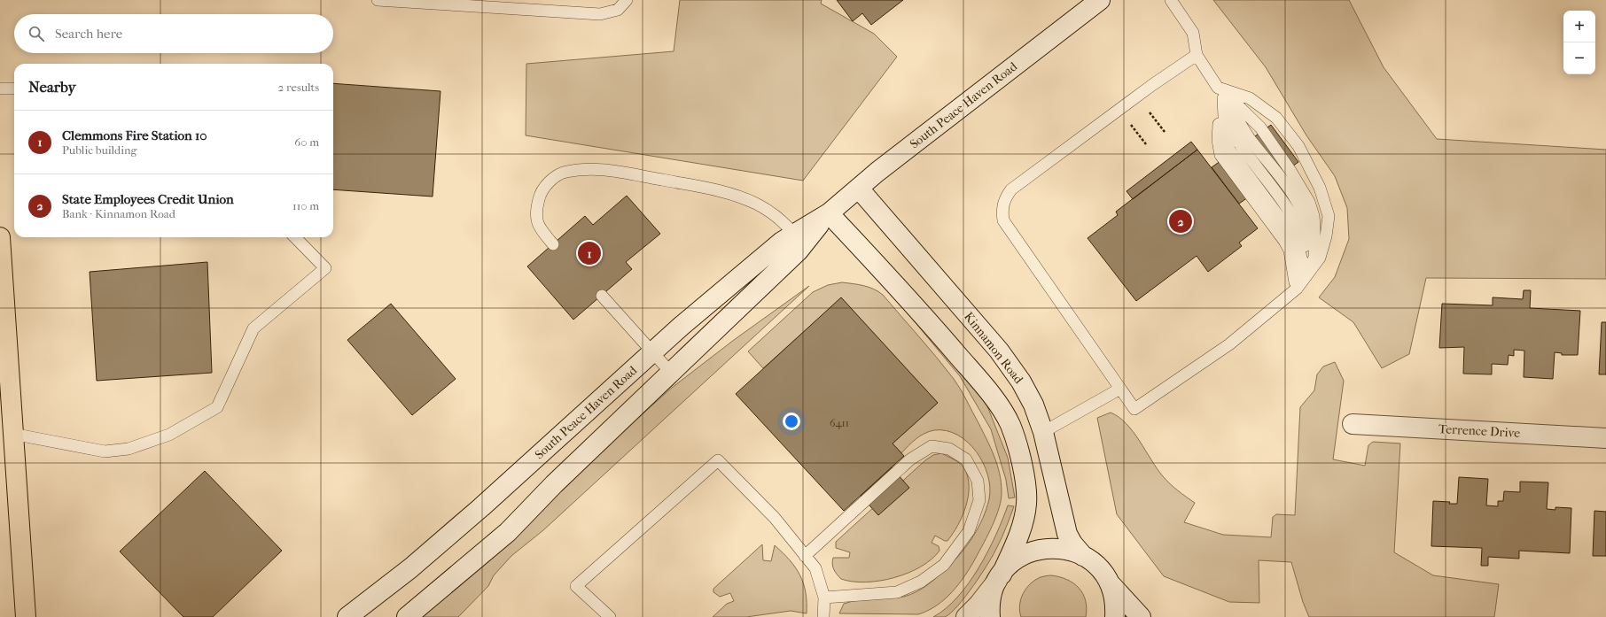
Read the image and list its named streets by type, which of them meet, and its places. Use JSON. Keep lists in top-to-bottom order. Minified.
{"streets":{"main road":["South Peace Haven Road","Kinnamon Road","Terrence Drive"]},"crossings":[["South Peace Haven Road","Kinnamon Road"]],"house_numbers":["6411"],"page":{"map_buttons":["+","−"],"search":"Search here","heading":["Nearby","2 results"],"list":[{"mark":"1","name":"Clemmons Fire Station 10","note":"Public building","value":"60 m"},{"mark":"2","name":"State Employees Credit Union","note":"Bank · Kinnamon Road","value":"110 m"}],"pins":["2","1"]}}
